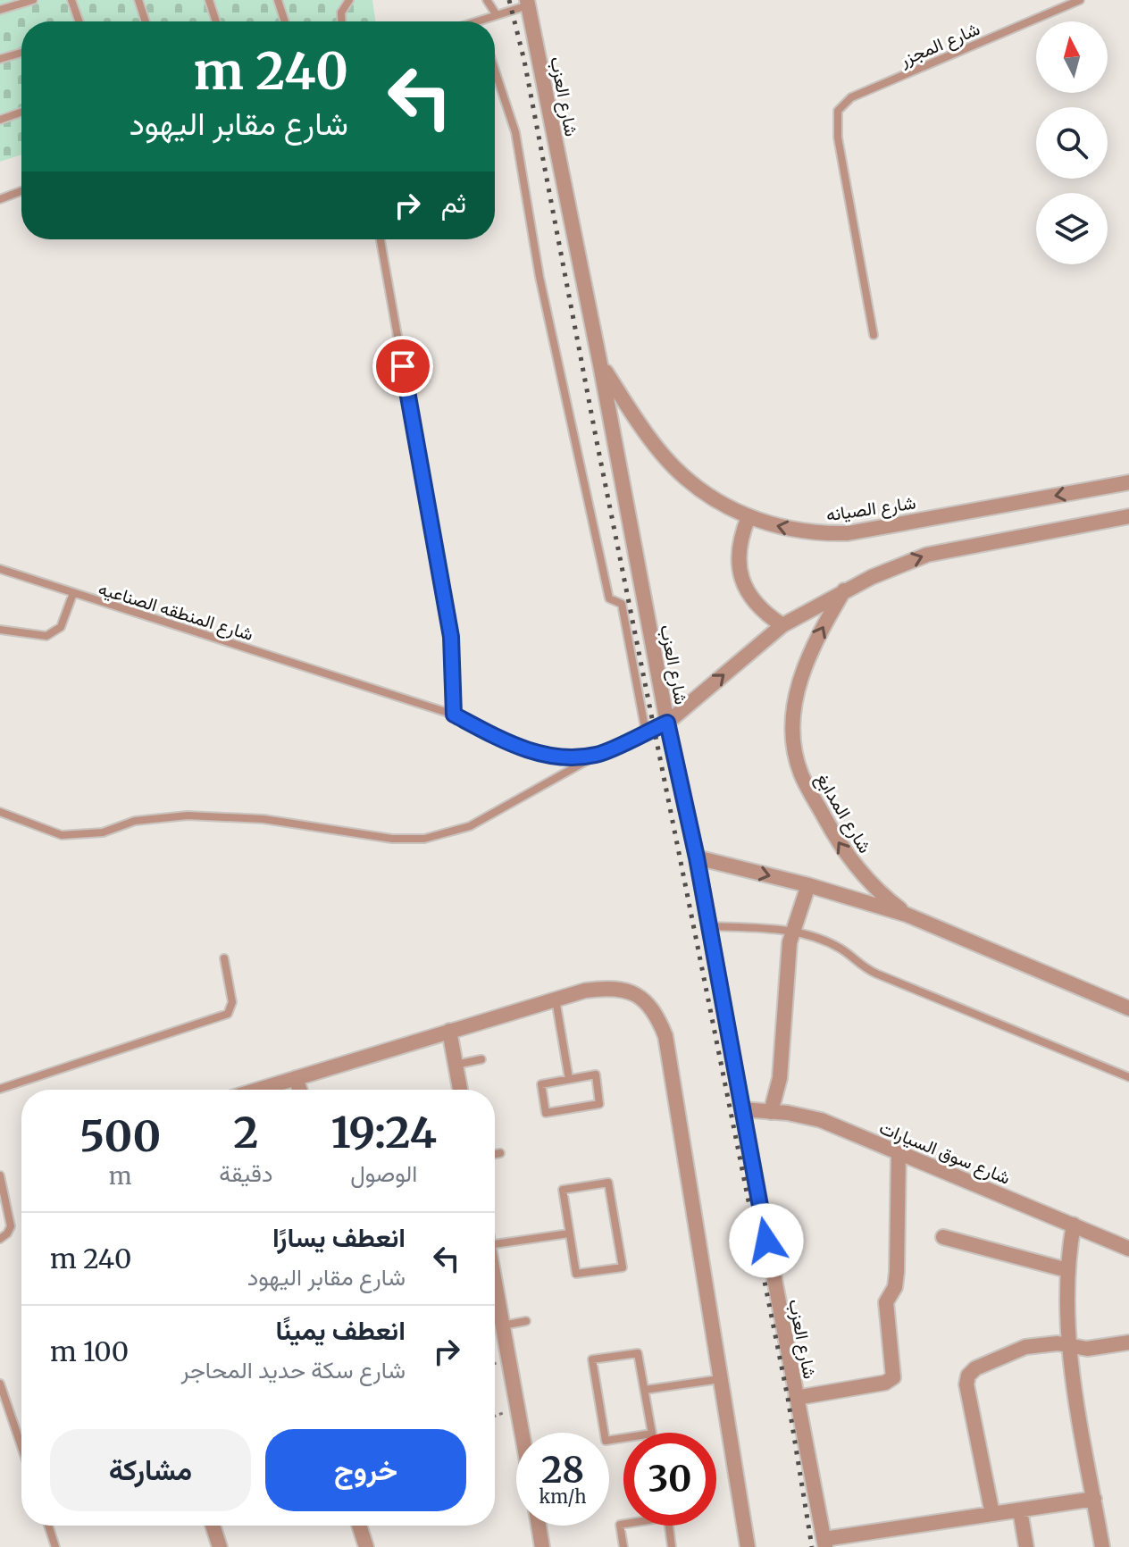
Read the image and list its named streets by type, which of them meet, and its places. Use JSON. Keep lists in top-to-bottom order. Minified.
{"streets":{"street":["شارع العزب","شارع الصيانه","شارع المدابغ","شارع سوق السيارات"],"lane":["شارع المجزر","شارع المنطقه الصناعيه"]},"crossings":[["شارع العزب","شارع الصيانه"],["شارع العزب","شارع المدابغ"],["شارع العزب","شارع سوق السيارات"]],"north":"top","page":{"turn":["240 m","شارع مقابر اليهود"],"then":"ثم","eta":["19:24","الوصول","2","دقيقة","500","m"],"list":[{"name":"انعطف يسارًا","note":"شارع مقابر اليهود","value":"240 m"},{"name":"انعطف يمينًا","note":"شارع سكة حديد المحاجر","value":"100 m"}],"buttons":["خروج","مشاركة"],"speed":"28 km/h","limit":"30"}}
